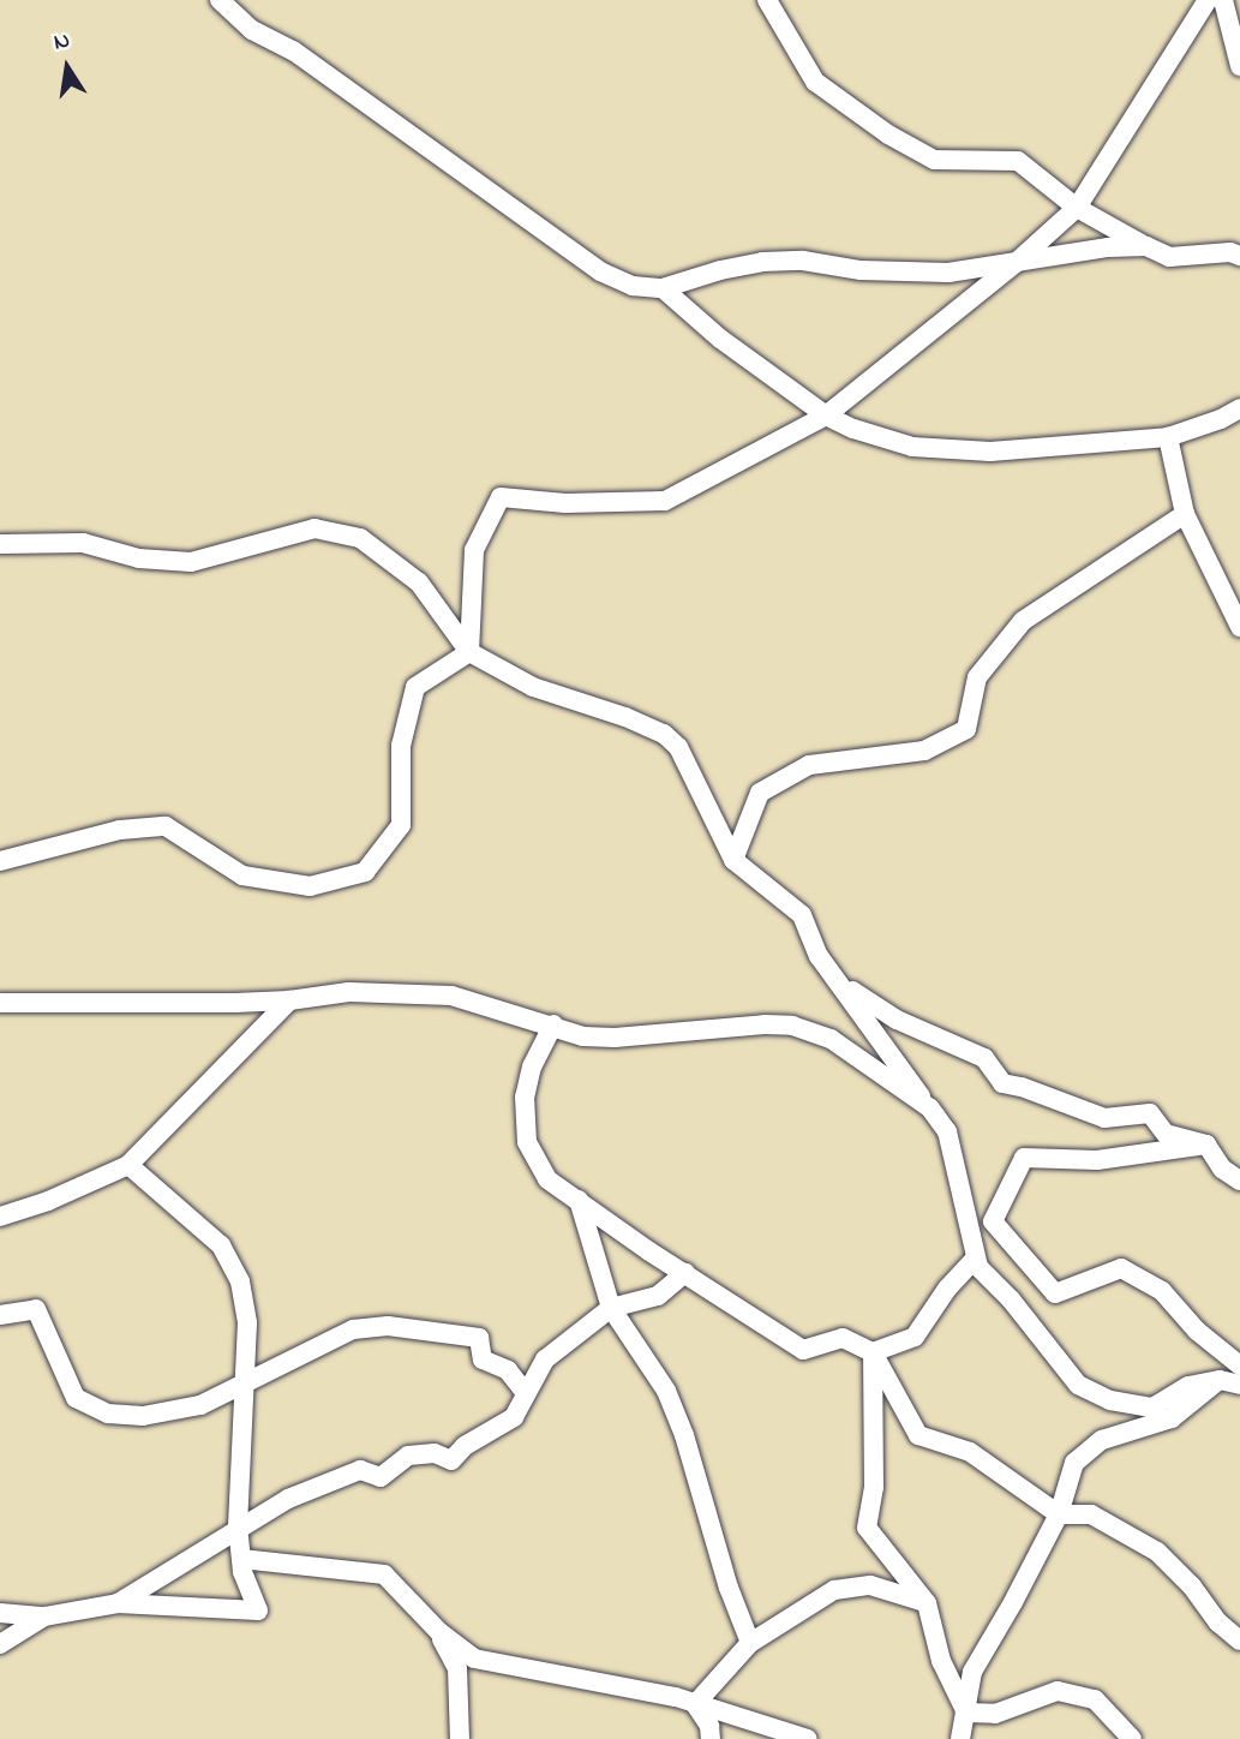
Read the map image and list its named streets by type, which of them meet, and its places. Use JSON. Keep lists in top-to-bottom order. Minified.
{"north":"top"}
